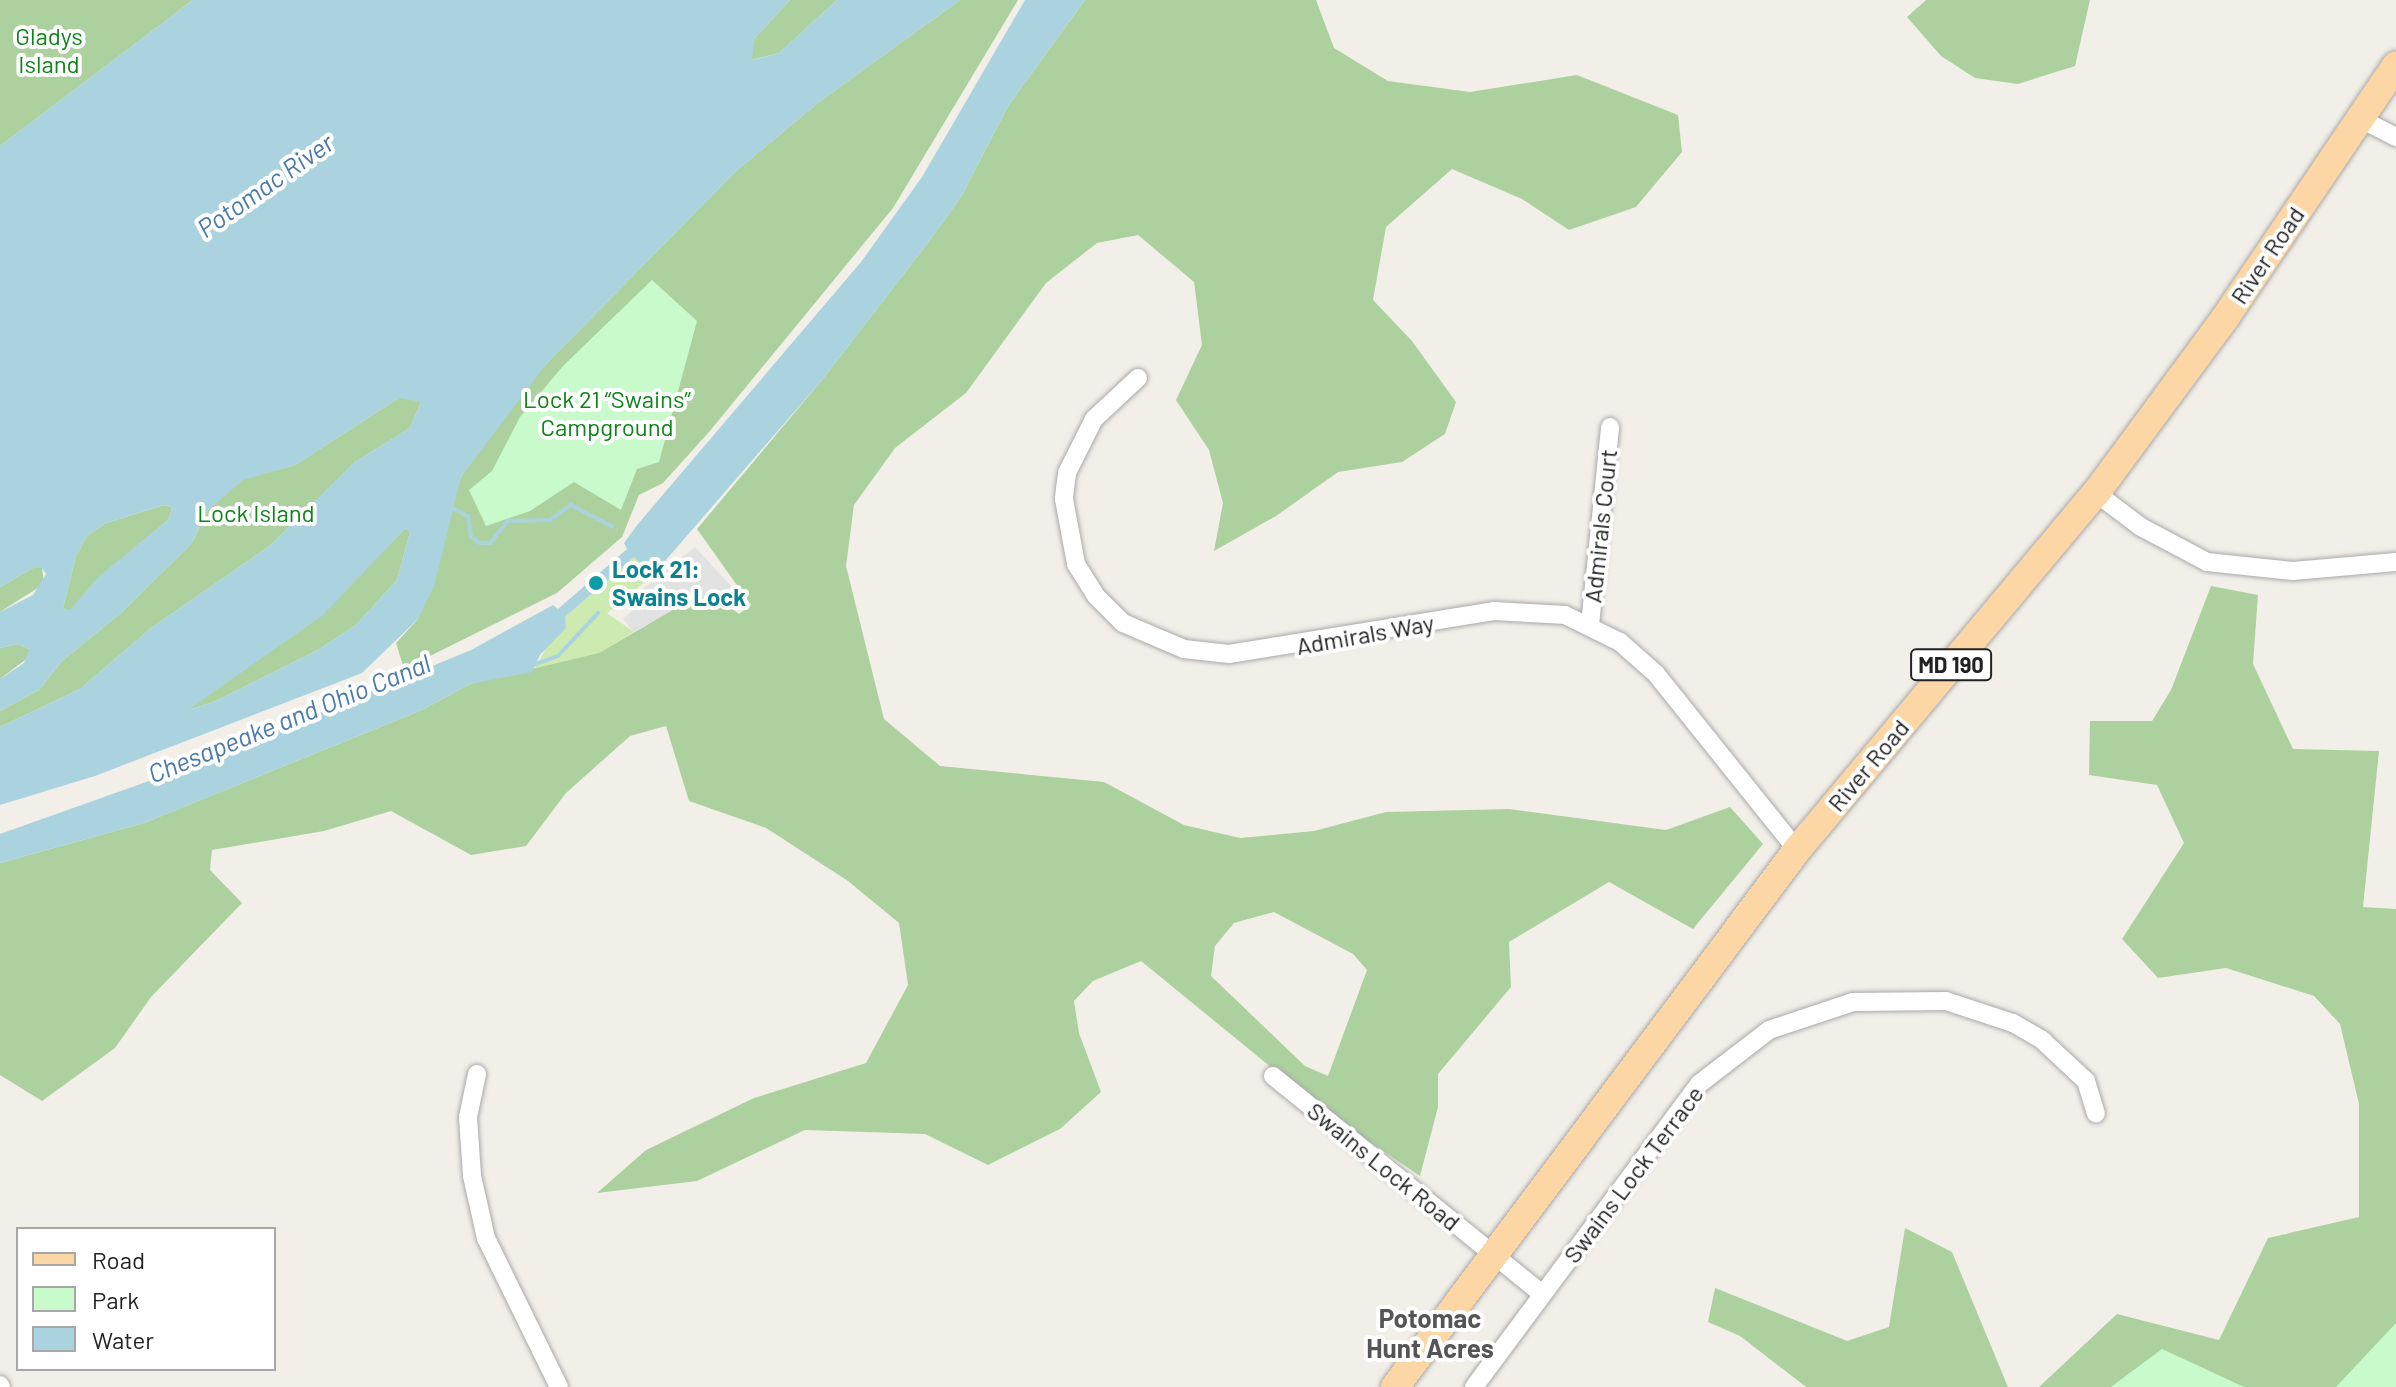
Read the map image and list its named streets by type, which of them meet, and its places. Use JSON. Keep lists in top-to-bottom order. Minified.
{"streets":{"main road":["River Road","MD 190"],"street":["Admirals Court","Admirals Way","Swains Lock Road","Swains Lock Terrace"]},"crossings":[["River Road","Admirals Way"],["River Road","Swains Lock Road"],["Admirals Court","Admirals Way"]],"districts":["Potomac Hunt Acres"],"water":["Potomac River","Chesapeake and Ohio Canal"],"parks":["Gladys Island","Lock 21 “Swains” Campground","Lock Island"],"places":["Lock 21: Swains Lock"],"legend":["Road","Park","Water"]}
